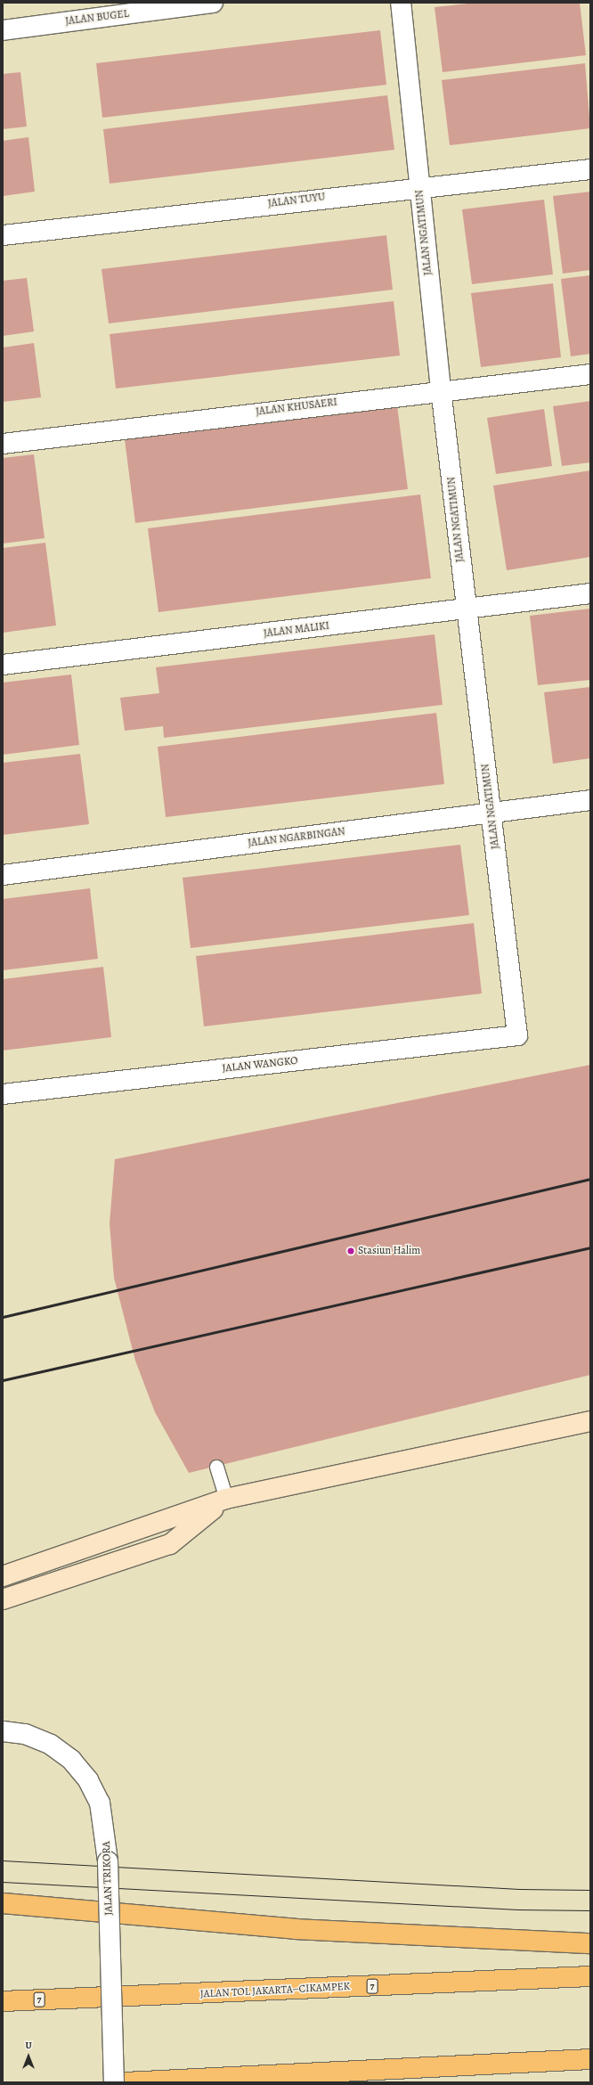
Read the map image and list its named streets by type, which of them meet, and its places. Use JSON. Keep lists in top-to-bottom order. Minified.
{"streets":{"highway":["7","JALAN TOL JAKARTA–CIKAMPEK"],"street":["JALAN BUGEL","JALAN TUYU","JALAN NGATIMUN","JALAN KHUSAERI","JALAN MALIKI","JALAN NGARBINGAN","JALAN WANGKO","JALAN TRIKORA"]},"crossings":[["JALAN TUYU","JALAN NGATIMUN"],["JALAN NGATIMUN","JALAN KHUSAERI"],["JALAN NGATIMUN","JALAN MALIKI"],["JALAN NGATIMUN","JALAN NGARBINGAN"],["JALAN NGATIMUN","JALAN WANGKO"]],"places":["Stasiun Halim"],"north":"top"}
